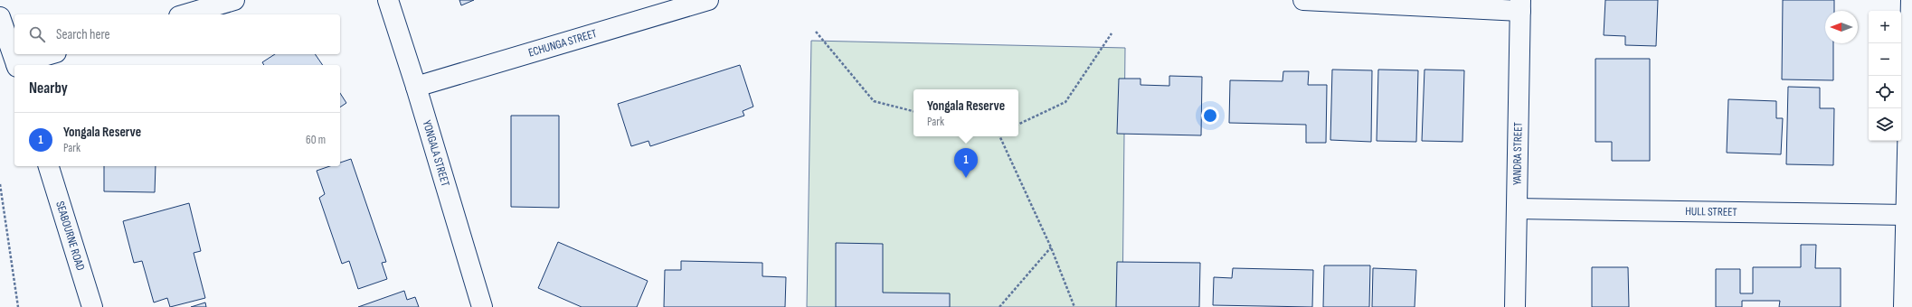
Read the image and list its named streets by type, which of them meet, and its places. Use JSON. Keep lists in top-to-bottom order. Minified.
{"streets":{"street":["ECHUNGA STREET","YONGALA STREET","YANDRA STREET","HULL STREET","SEABOURNE ROAD"]},"crossings":[["ECHUNGA STREET","YONGALA STREET"],["YANDRA STREET","HULL STREET"]],"north":"left","page":{"map_buttons":["+","−"],"search":"Search here","heading":"Nearby","popup":["Yongala Reserve","Park"],"list":[{"mark":"1","name":"Yongala Reserve","note":"Park","value":"60 m"}],"pins":"1"}}
